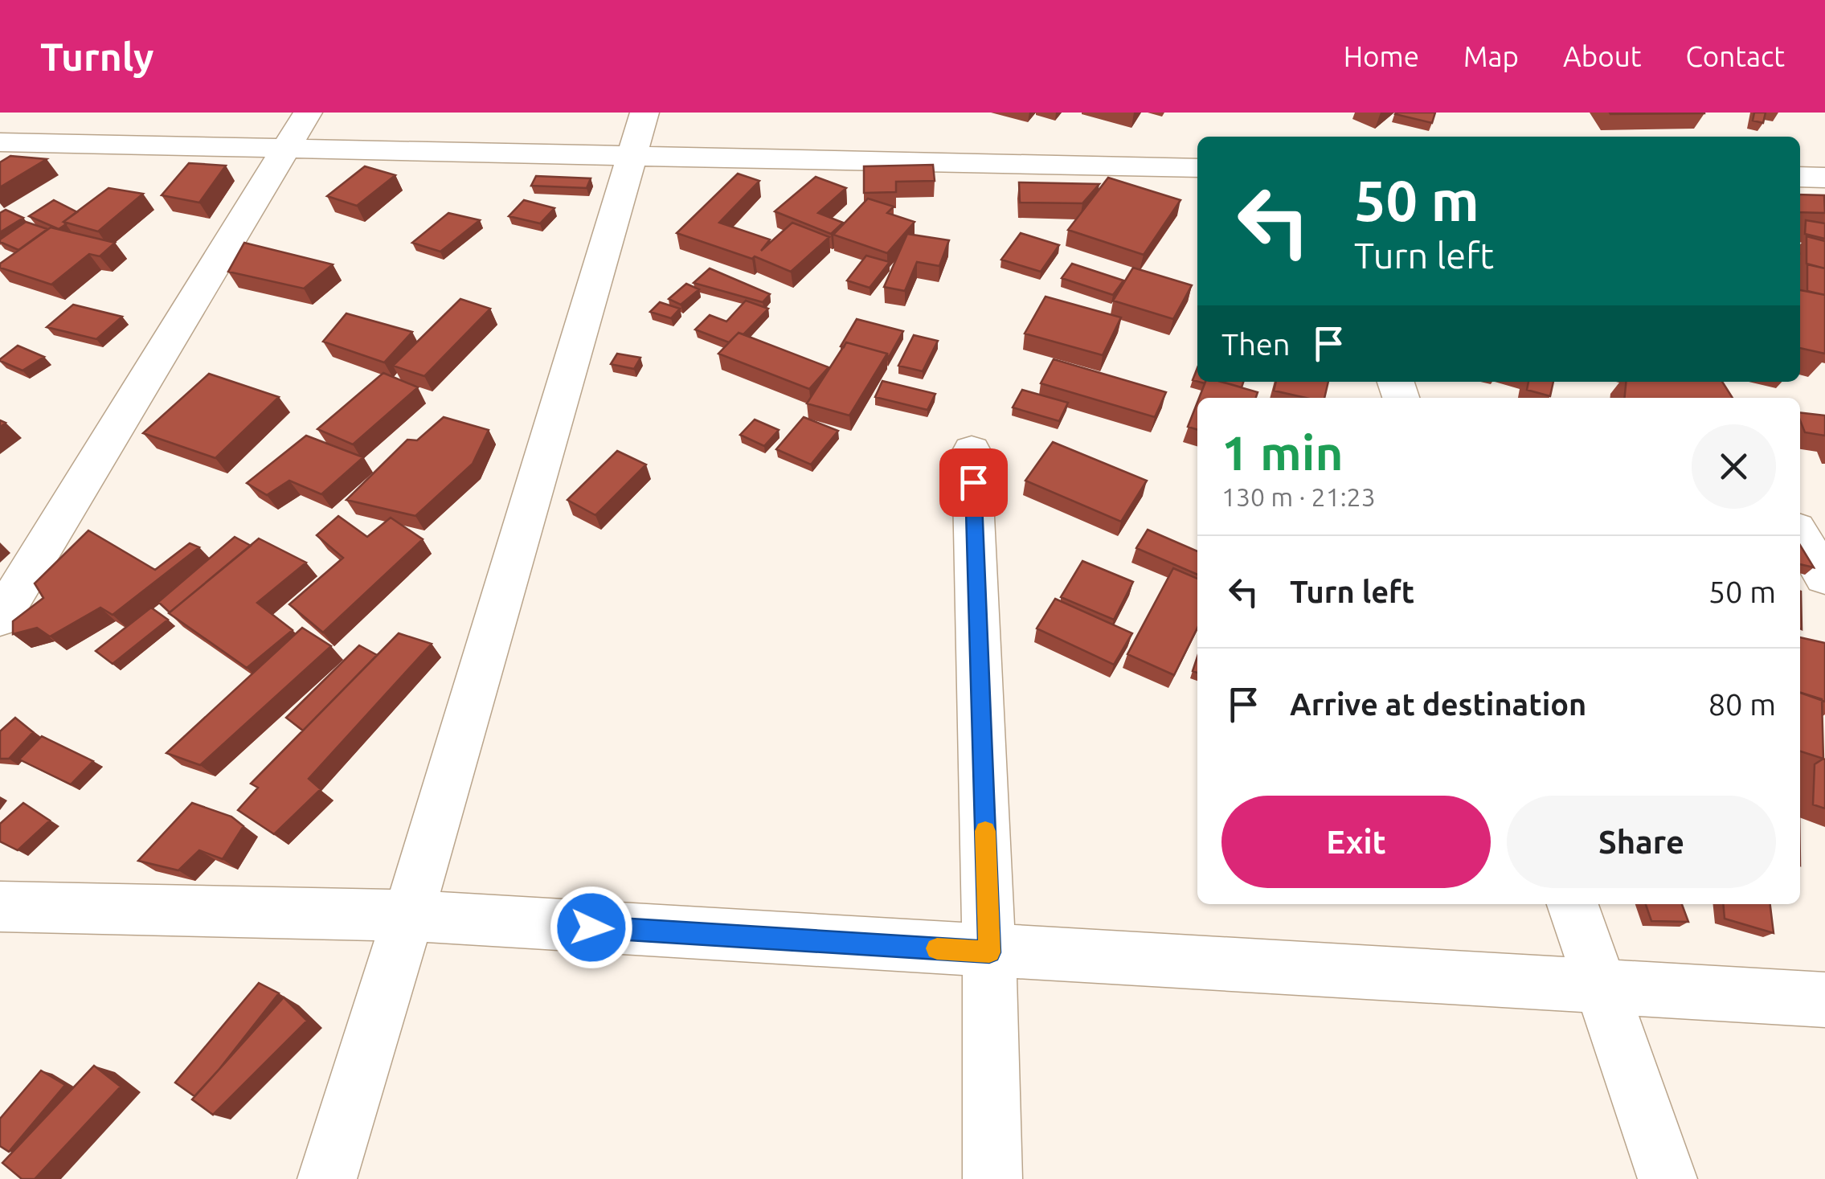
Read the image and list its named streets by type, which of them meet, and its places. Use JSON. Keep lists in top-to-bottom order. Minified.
{"page":{"header":"Turnly","nav":["Home","Map","About","Contact"],"turn":["50 m","Turn left"],"then":"Then","heading":["1 min","130 m · 21:23"],"list":[{"name":"Turn left","value":"50 m"},{"name":"Arrive at destination","value":"80 m"}],"buttons":["Exit","Share"]}}
